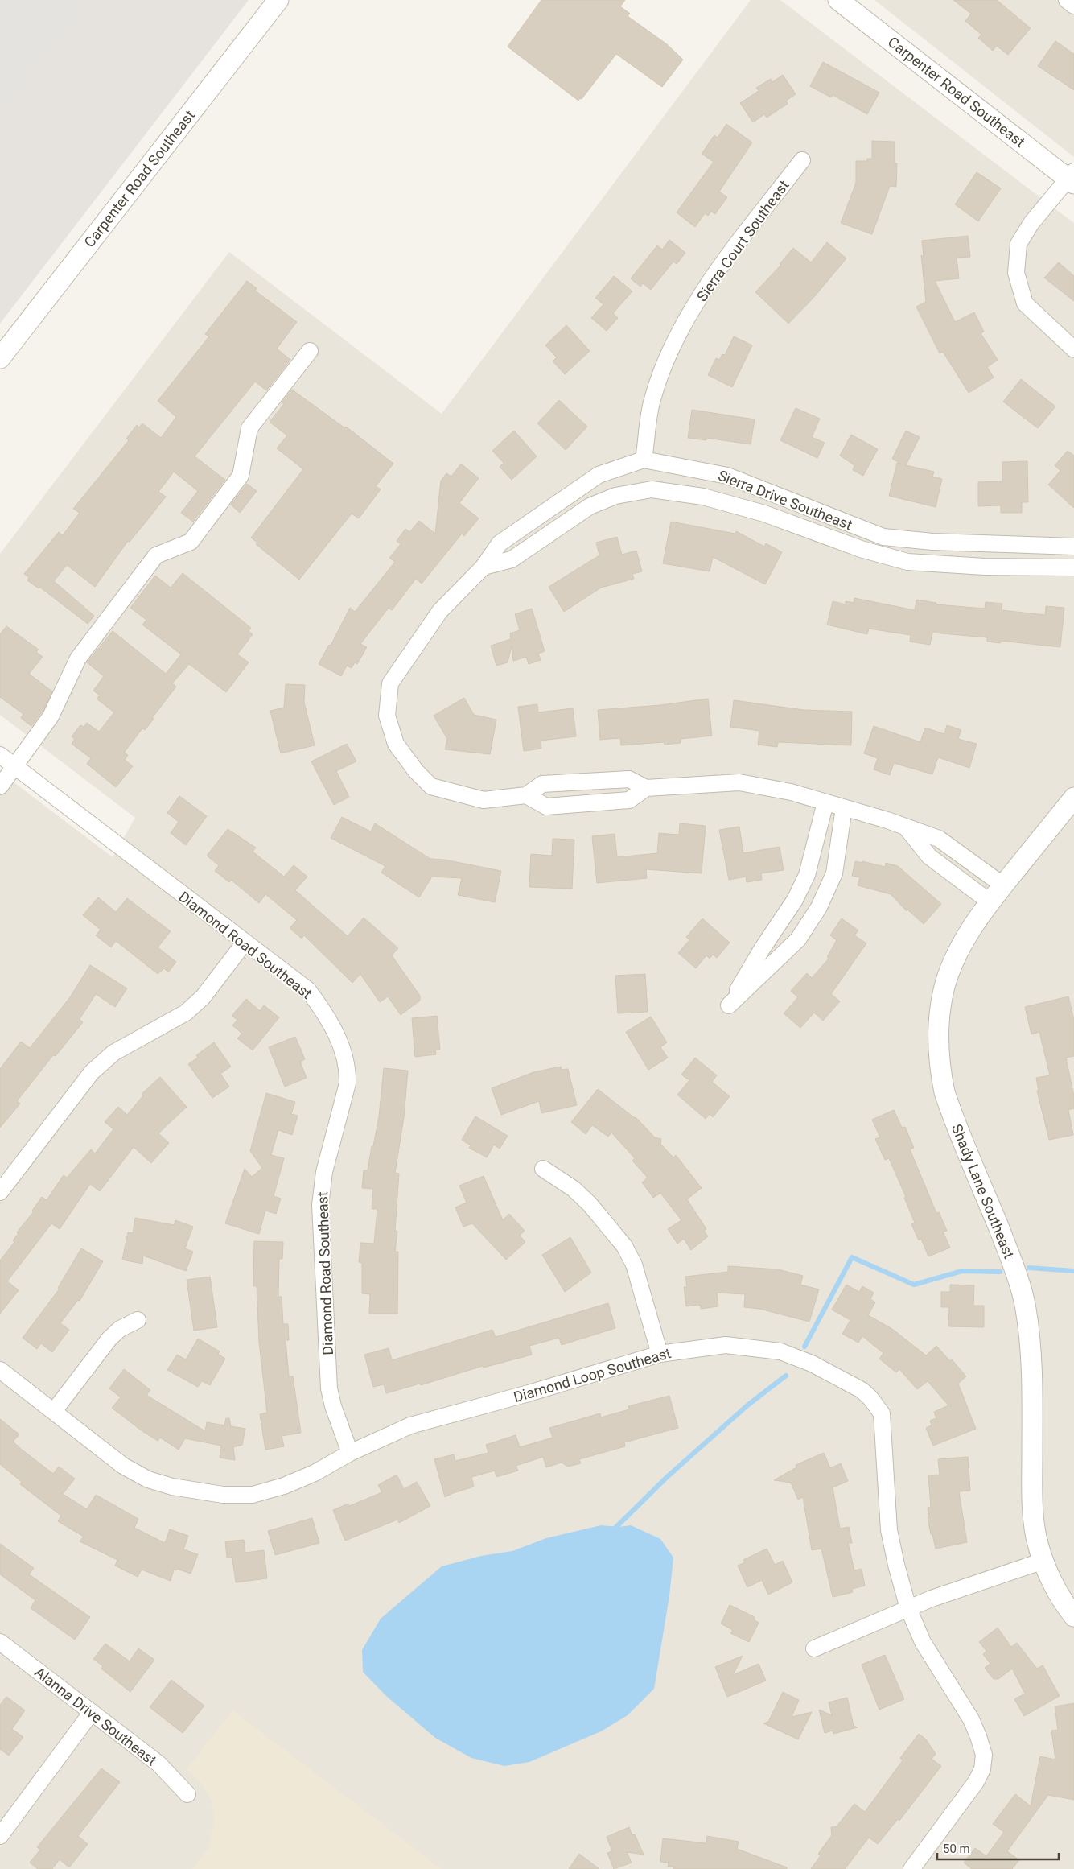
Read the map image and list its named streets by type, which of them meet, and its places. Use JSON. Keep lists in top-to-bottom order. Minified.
{"streets":{"street":["Carpenter Road Southeast","Sierra Court Southeast","Sierra Drive Southeast","Diamond Road Southeast","Shady Lane Southeast","Diamond Loop Southeast","Alanna Drive Southeast"]},"crossings":[["Sierra Court Southeast","Sierra Drive Southeast"],["Sierra Drive Southeast","Shady Lane Southeast"],["Diamond Road Southeast","Diamond Loop Southeast"]],"scale_bar":"50 m"}
